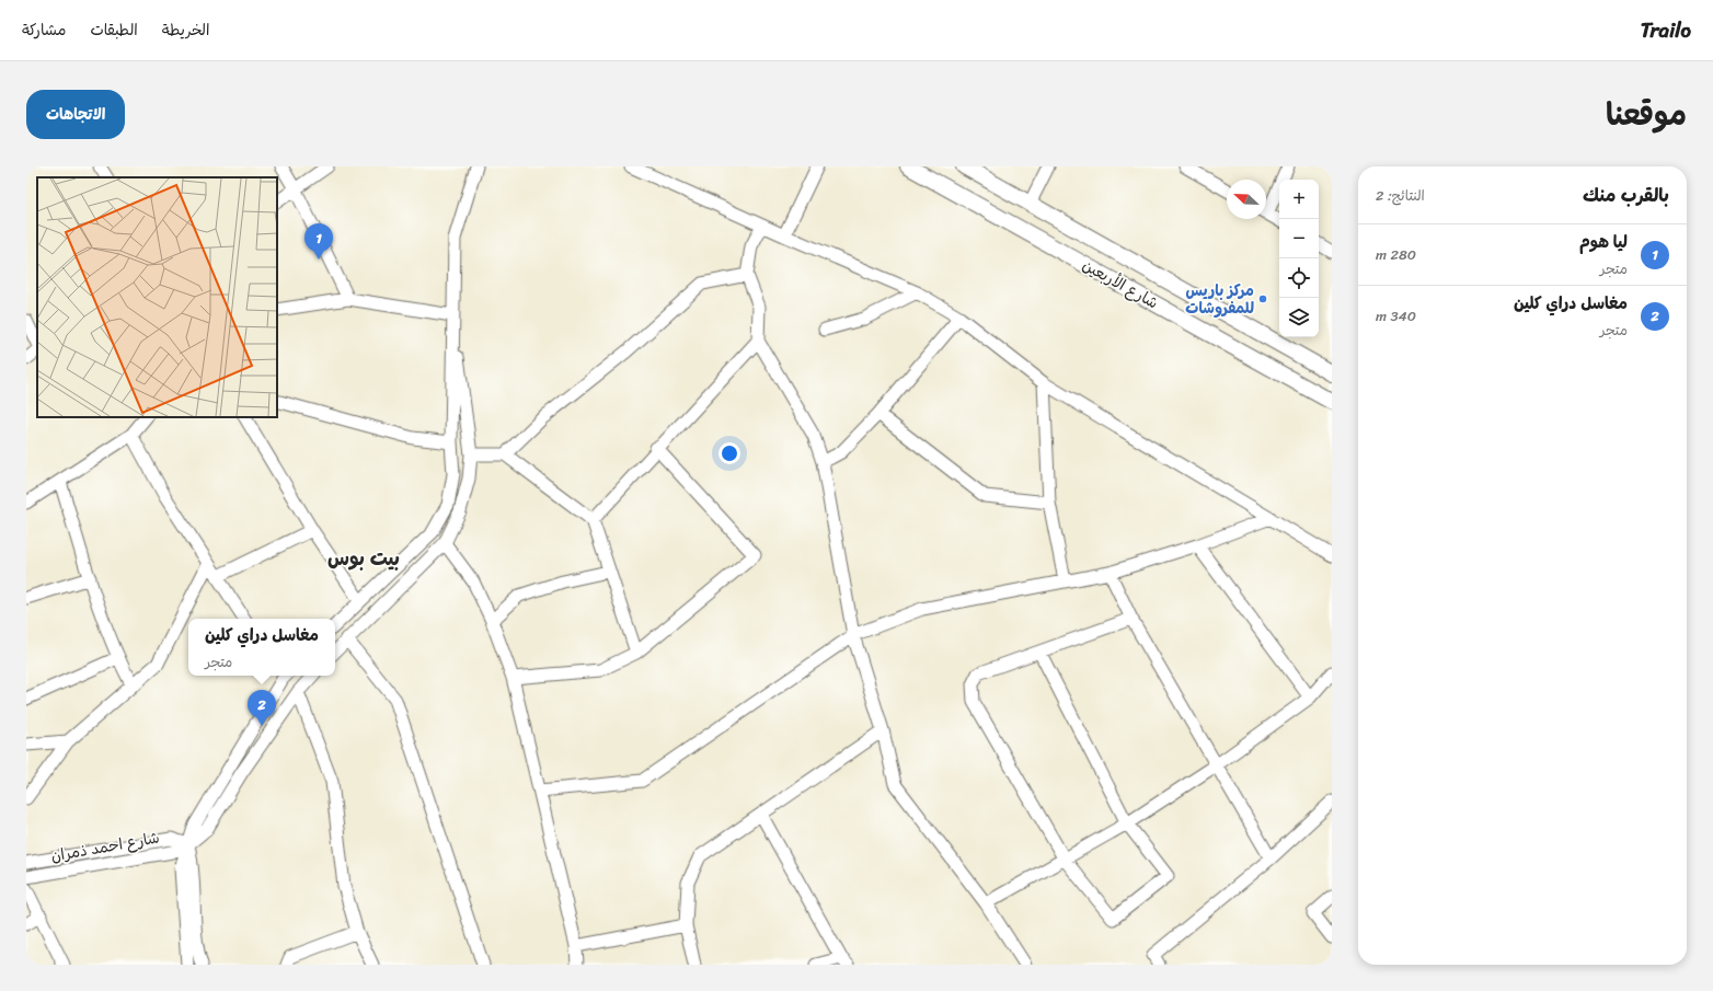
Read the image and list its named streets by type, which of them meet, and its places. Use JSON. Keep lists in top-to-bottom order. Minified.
{"streets":{"main road":["شارع الأربعين"],"street":["شارع احمد ذمران"]},"districts":["بيت بوس"],"places":["مركز باريس للمفروشات"],"north":"top left","page":{"header":"Trailo","nav":["الخريطة","الطبقات","مشاركة"],"title":"موقعنا","buttons":"الاتجاهات","heading":["بالقرب منك","النتائج: 2"],"map_buttons":["+","−"],"list":[{"mark":"1","name":"ليا هوم","note":"متجر","value":"280 m"},{"mark":"2","name":"مغاسل دراي كلين","note":"متجر","value":"340 m"}],"pins":["1","2"],"popup":["مغاسل دراي كلين","متجر"]}}
